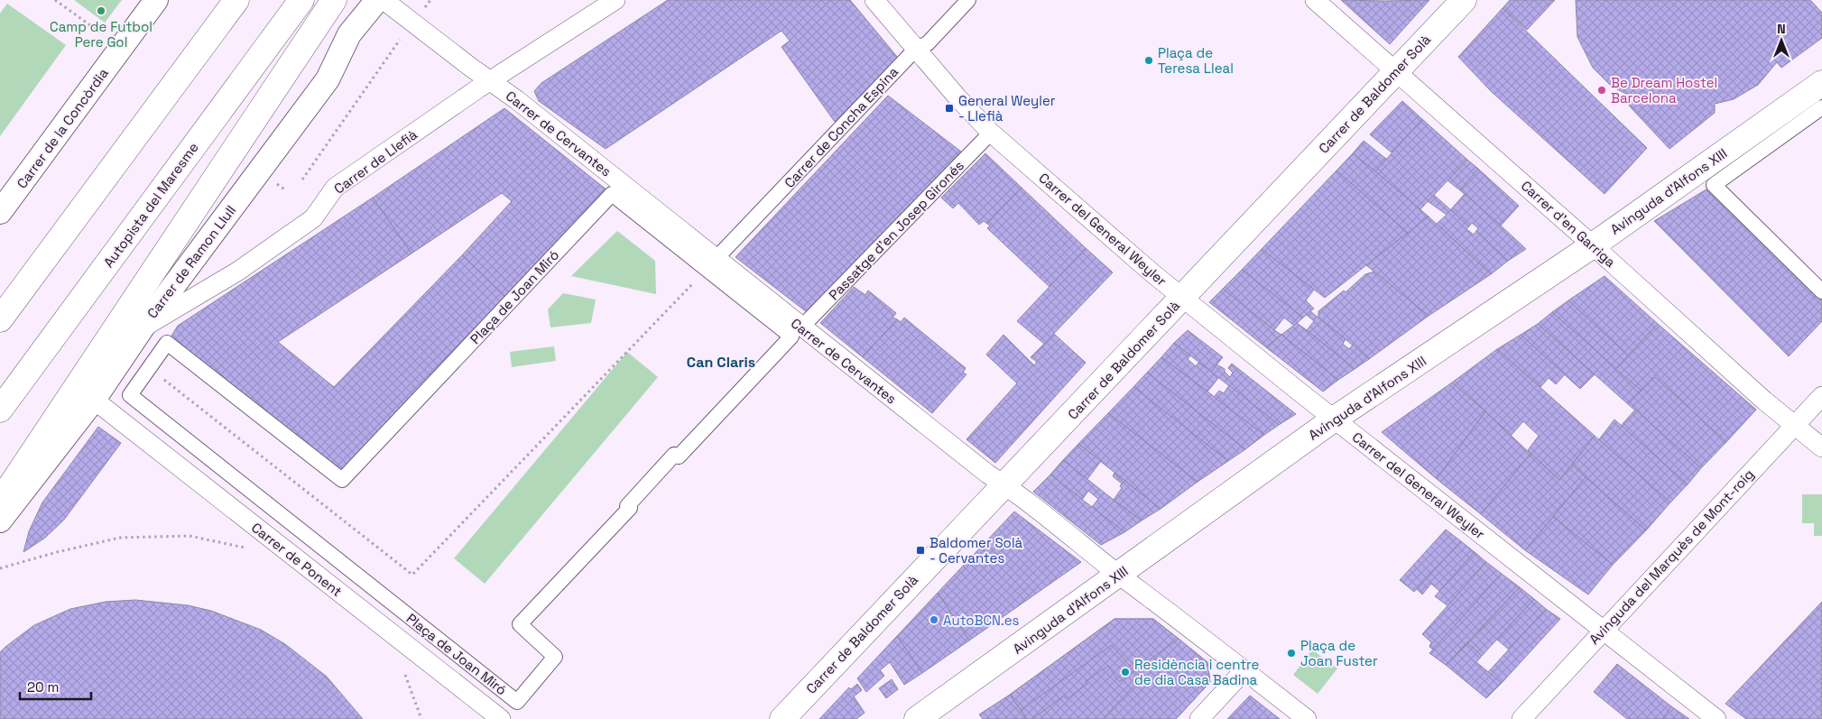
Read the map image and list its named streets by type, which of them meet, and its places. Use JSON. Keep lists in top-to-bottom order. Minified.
{"streets":{"main road":["Carrer de Baldomer Solà","Avinguda d'Alfons XIII","Autopista del Maresme"],"street":["Carrer de Concha Espina","Carrer de la Concòrdia","Carrer de Cervantes","Carrer de Llefià","Carrer d'en Garriga","Carrer del General Weyler","Passatge d'en Josep Gironés","Carrer de Ramon Llull","Plaça de Joan Miró","Avinguda del Marquès de Mont-roig","Carrer de Ponent"]},"crossings":[["Carrer de Baldomer Solà","Carrer de Cervantes"],["Carrer de Baldomer Solà","Carrer d'en Garriga"],["Carrer de Baldomer Solà","Carrer del General Weyler"],["Carrer de Concha Espina","Carrer de Cervantes"],["Carrer de Concha Espina","Carrer del General Weyler"],["Carrer de Concha Espina","Plaça de Joan Miró"],["Carrer de Cervantes","Carrer de Llefià"],["Carrer de Cervantes","Avinguda d'Alfons XIII"],["Carrer de Cervantes","Passatge d'en Josep Gironés"],["Carrer de Cervantes","Plaça de Joan Miró"],["Carrer de Llefià","Carrer de Ramon Llull"],["Avinguda d'Alfons XIII","Carrer d'en Garriga"],["Avinguda d'Alfons XIII","Carrer del General Weyler"],["Carrer d'en Garriga","Avinguda del Marquès de Mont-roig"],["Carrer del General Weyler","Passatge d'en Josep Gironés"],["Carrer del General Weyler","Avinguda del Marquès de Mont-roig"],["Carrer de Ramon Llull","Carrer de Ponent"]],"districts":["Can Claris"],"places":{"other":["Camp de Futbol Pere Gol","Plaça de Teresa Lleal","Be Dream Hostel Barcelona","AutoBCN.es","Plaça de Joan Fuster","Residència i centre de dia Casa Badina"],"transit":["General Weyler - Llefià","Baldomer Solà - Cervantes"]},"scale_bar":"20 m","north":"top"}
